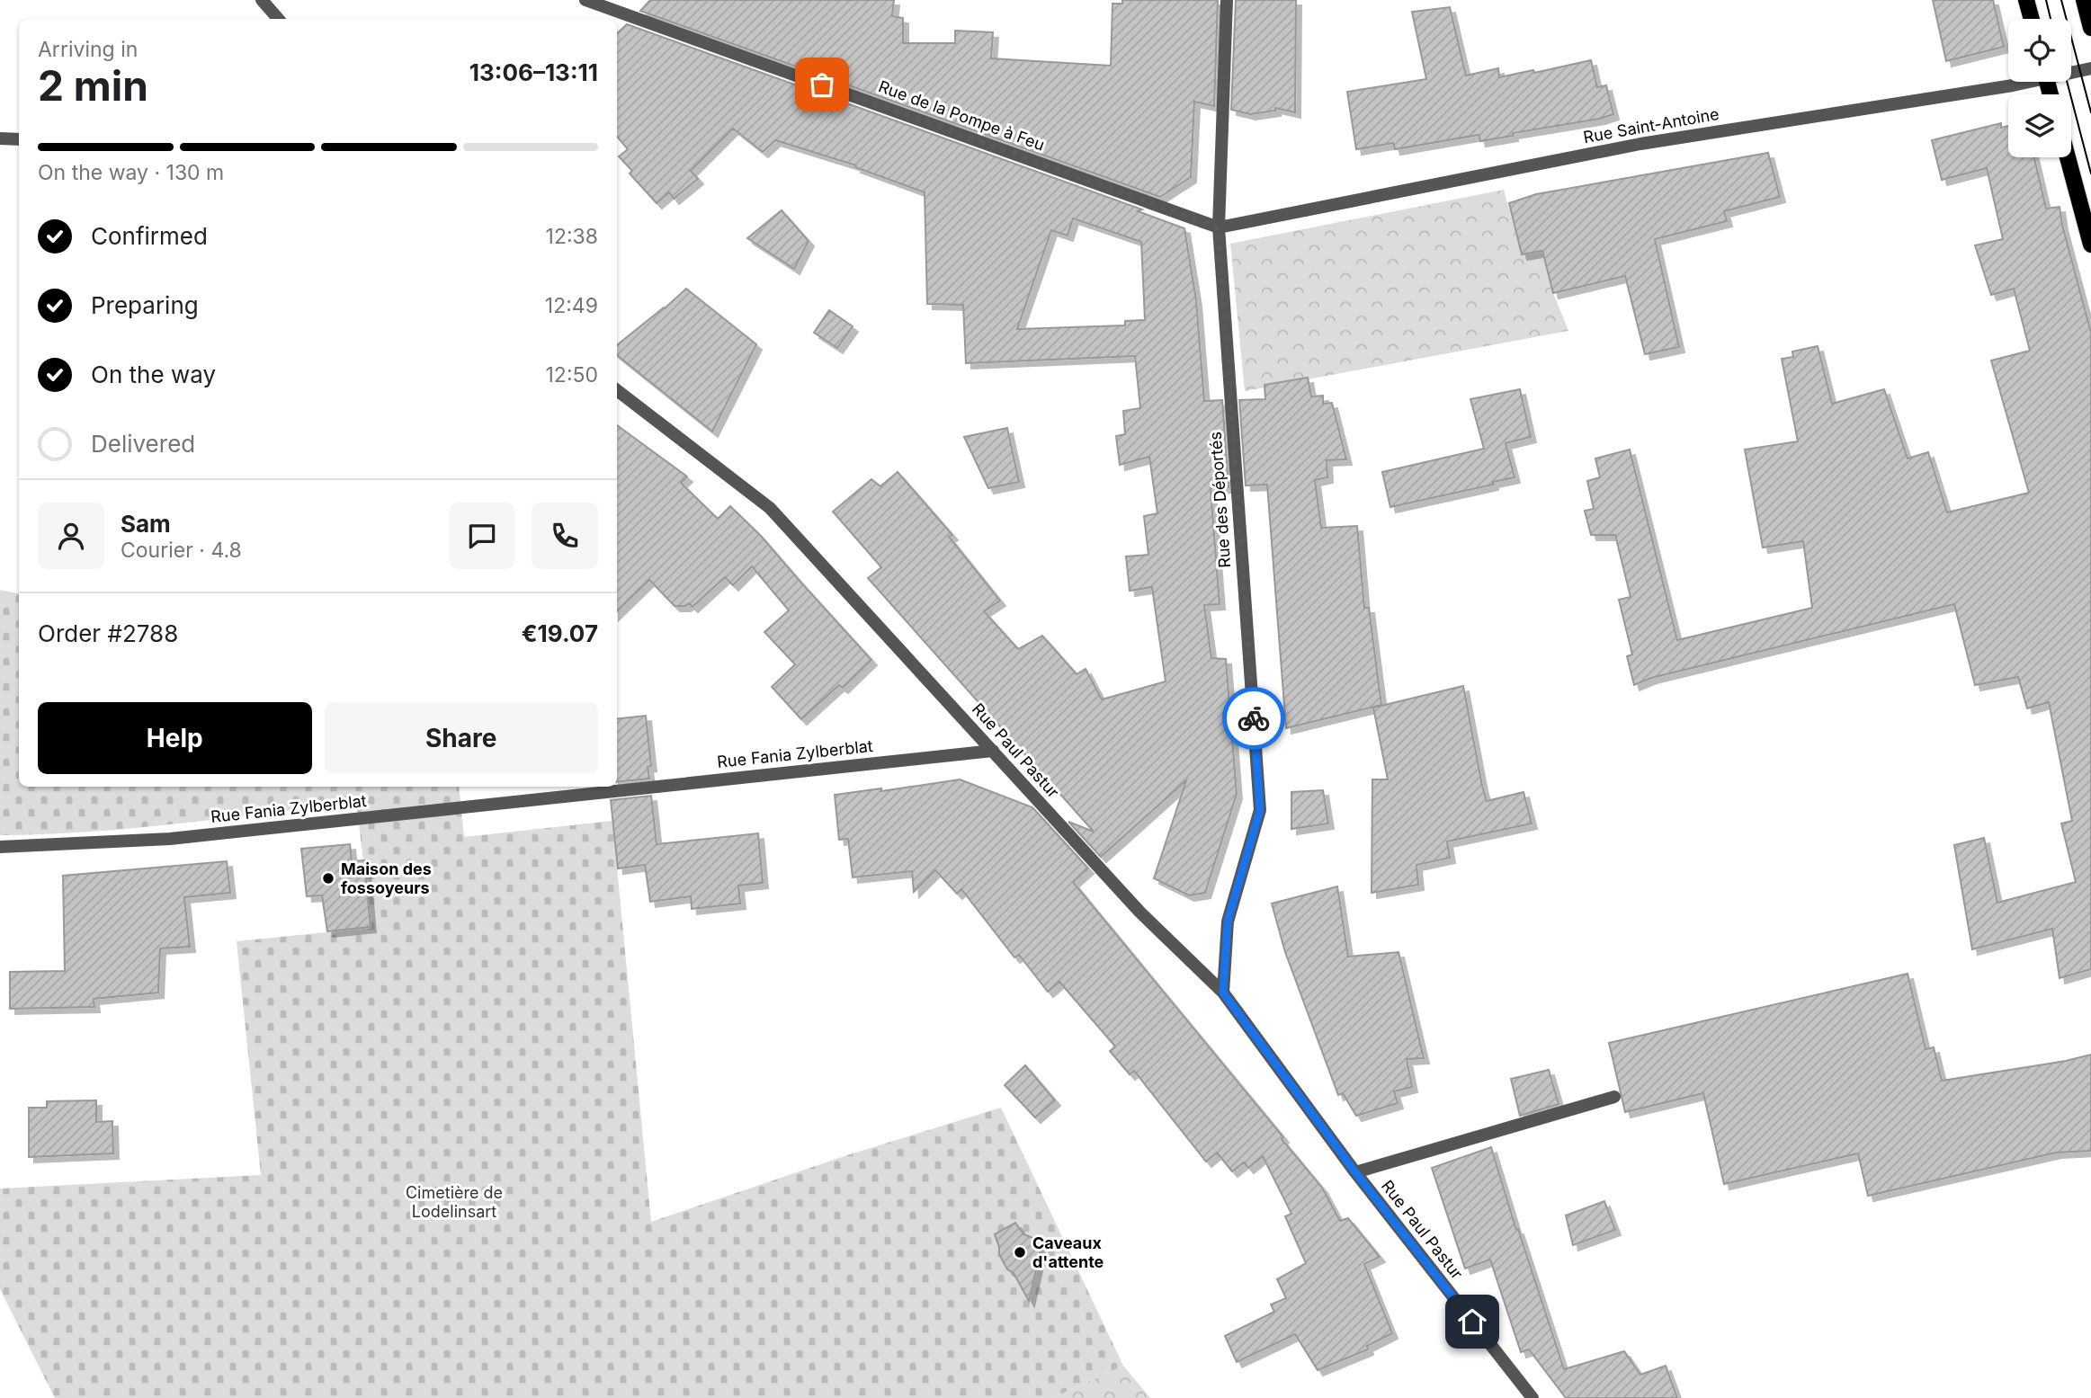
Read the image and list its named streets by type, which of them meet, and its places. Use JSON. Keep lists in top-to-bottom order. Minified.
{"streets":{"street":["Rue de la Pompe à Feu","Rue Saint-Antoine","Rue des Déportés","Rue Paul Pastur","Rue Fania Zylberblat"]},"crossings":[["Rue de la Pompe à Feu","Rue Saint-Antoine"],["Rue de la Pompe à Feu","Rue des Déportés"],["Rue Saint-Antoine","Rue des Déportés"],["Rue des Déportés","Rue Paul Pastur"],["Rue Paul Pastur","Rue Fania Zylberblat"]],"parks":["Cimetière de Lodelinsart"],"places":["Maison des fossoyeurs","Caveaux d'attente"],"page":{"heading":["2 min","Arriving in","13:06–13:11"],"panel":["Sam","Courier · 4.8","Order #2788","€19.07"],"bar":"On the way · 130 m","list":[["Confirmed","12:38"],["Preparing","12:49"],["On the way","12:50"],"Delivered"],"buttons":["Help","Share"]}}
